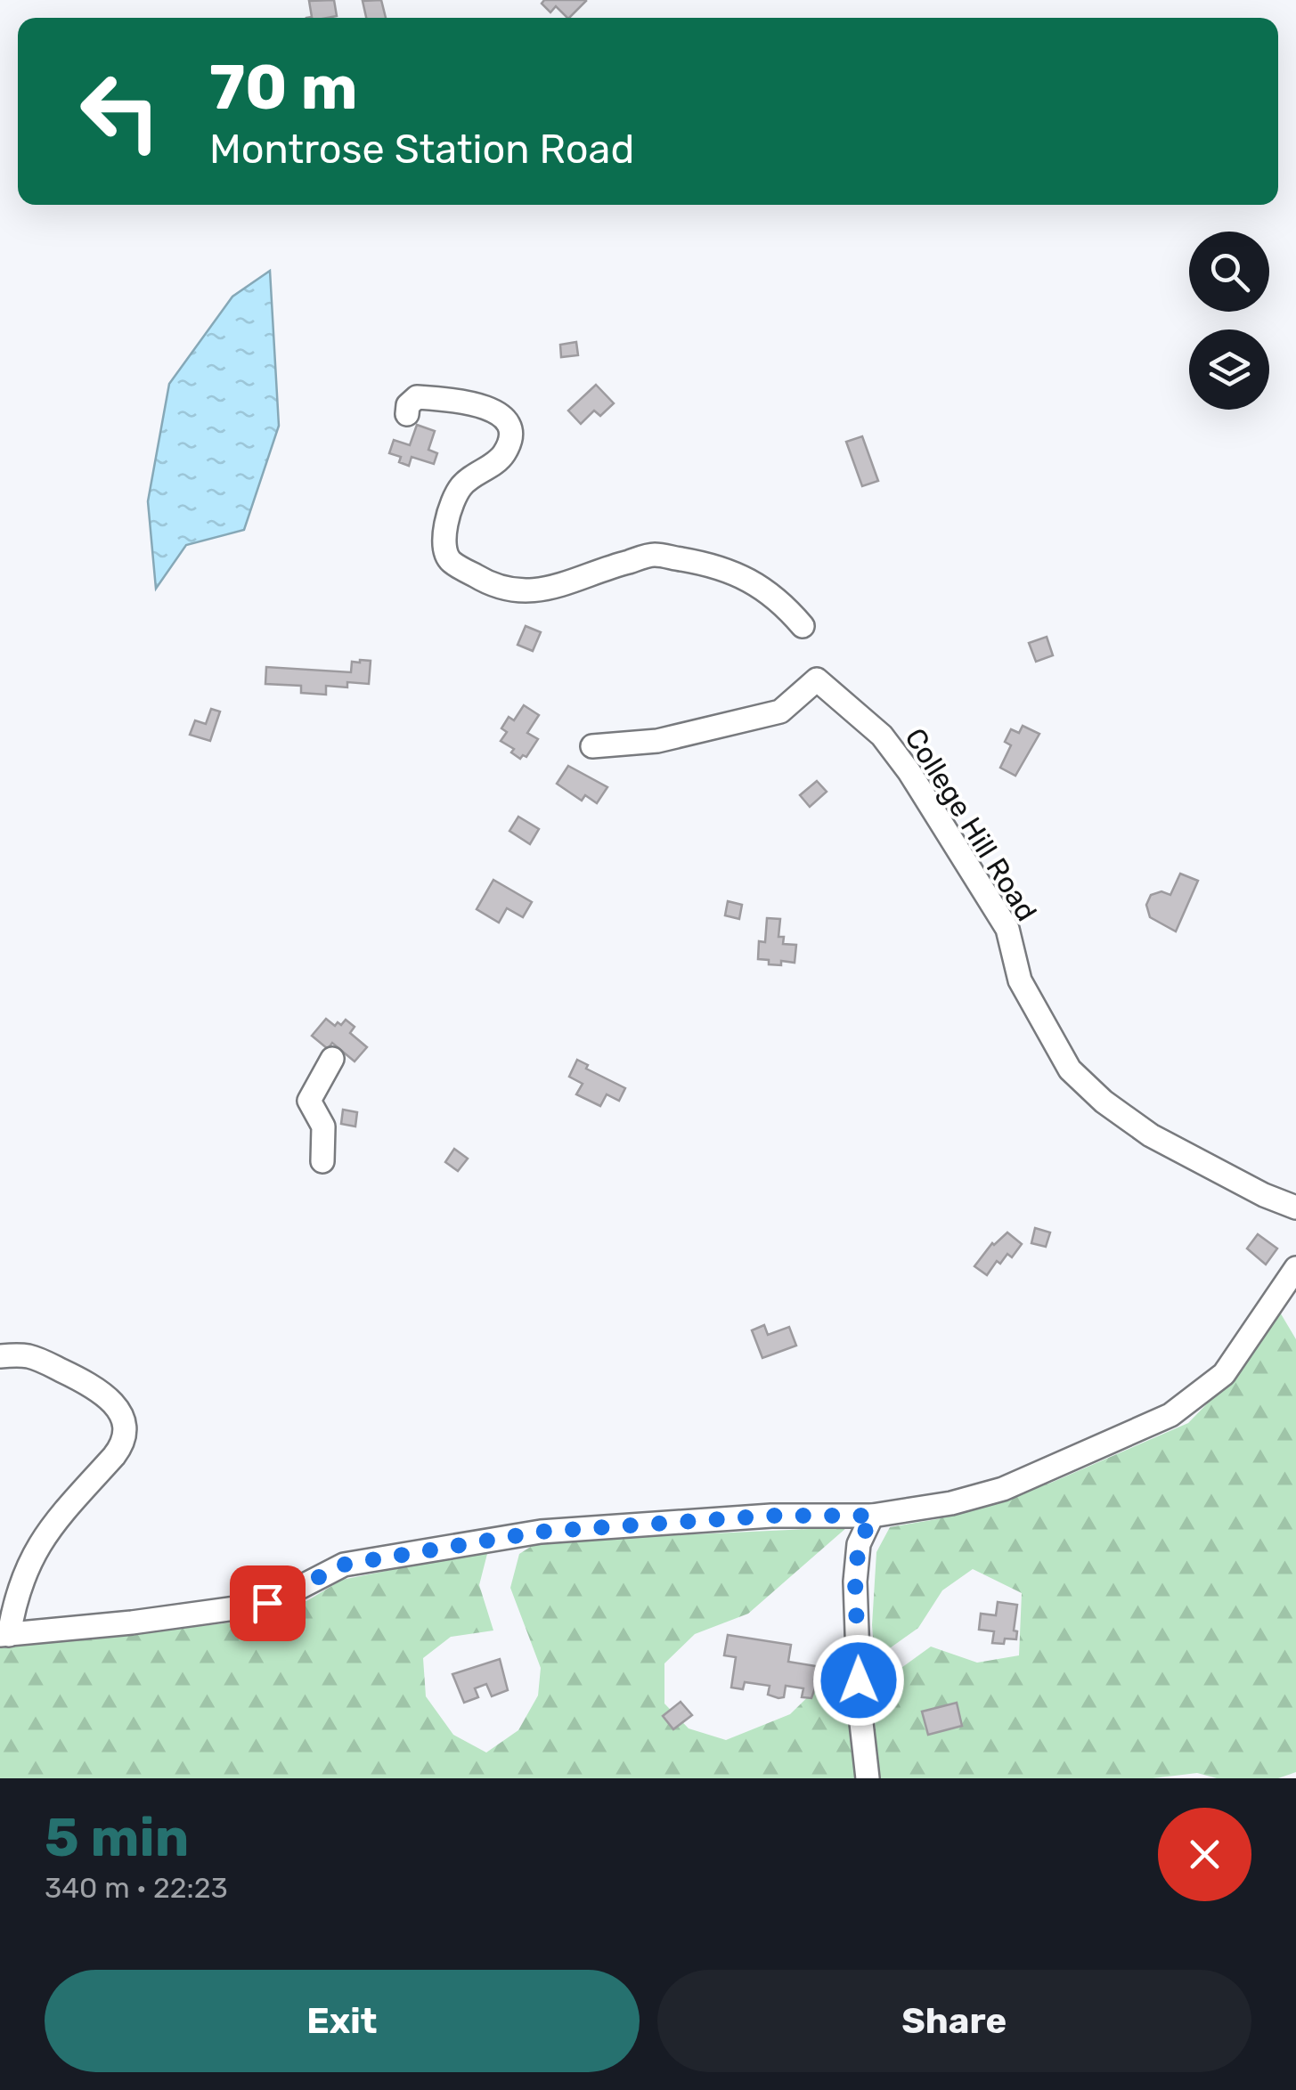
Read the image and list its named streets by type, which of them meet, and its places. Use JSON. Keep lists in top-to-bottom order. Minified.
{"streets":{"street":["College Hill Road"]},"page":{"turn":["70 m","Montrose Station Road"],"heading":["5 min","340 m · 22:23"],"buttons":["Exit","Share"]}}
